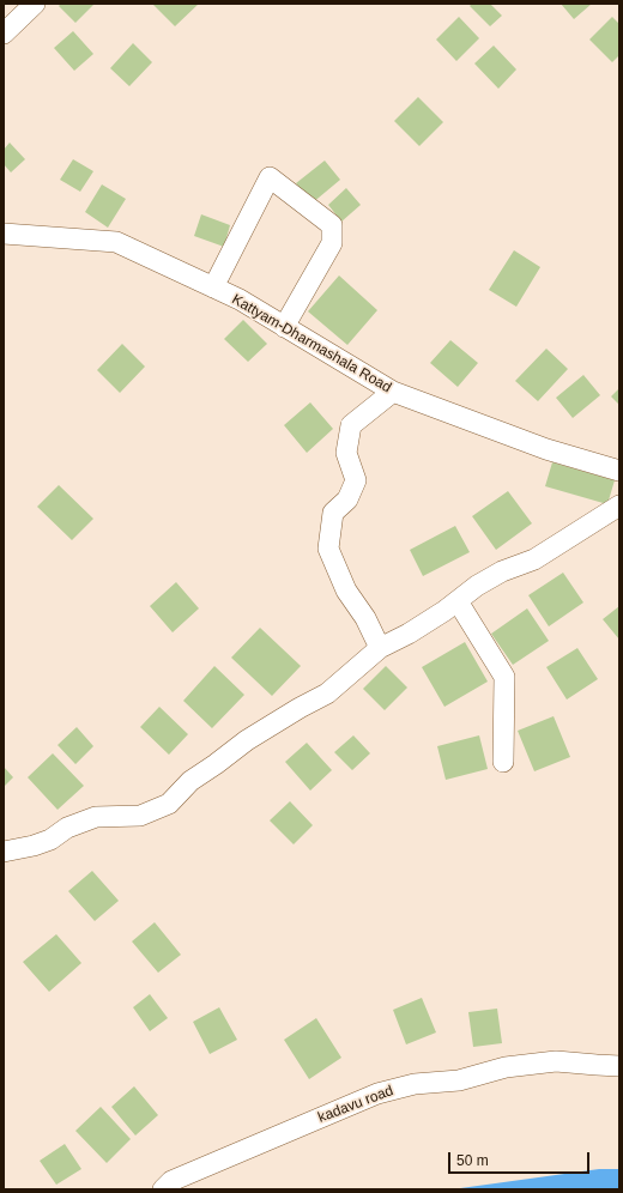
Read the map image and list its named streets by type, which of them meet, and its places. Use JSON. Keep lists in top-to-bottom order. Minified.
{"streets":{"street":["Kattyam-Dharmashala Road","kadavu road"]},"scale_bar":"50 m"}
